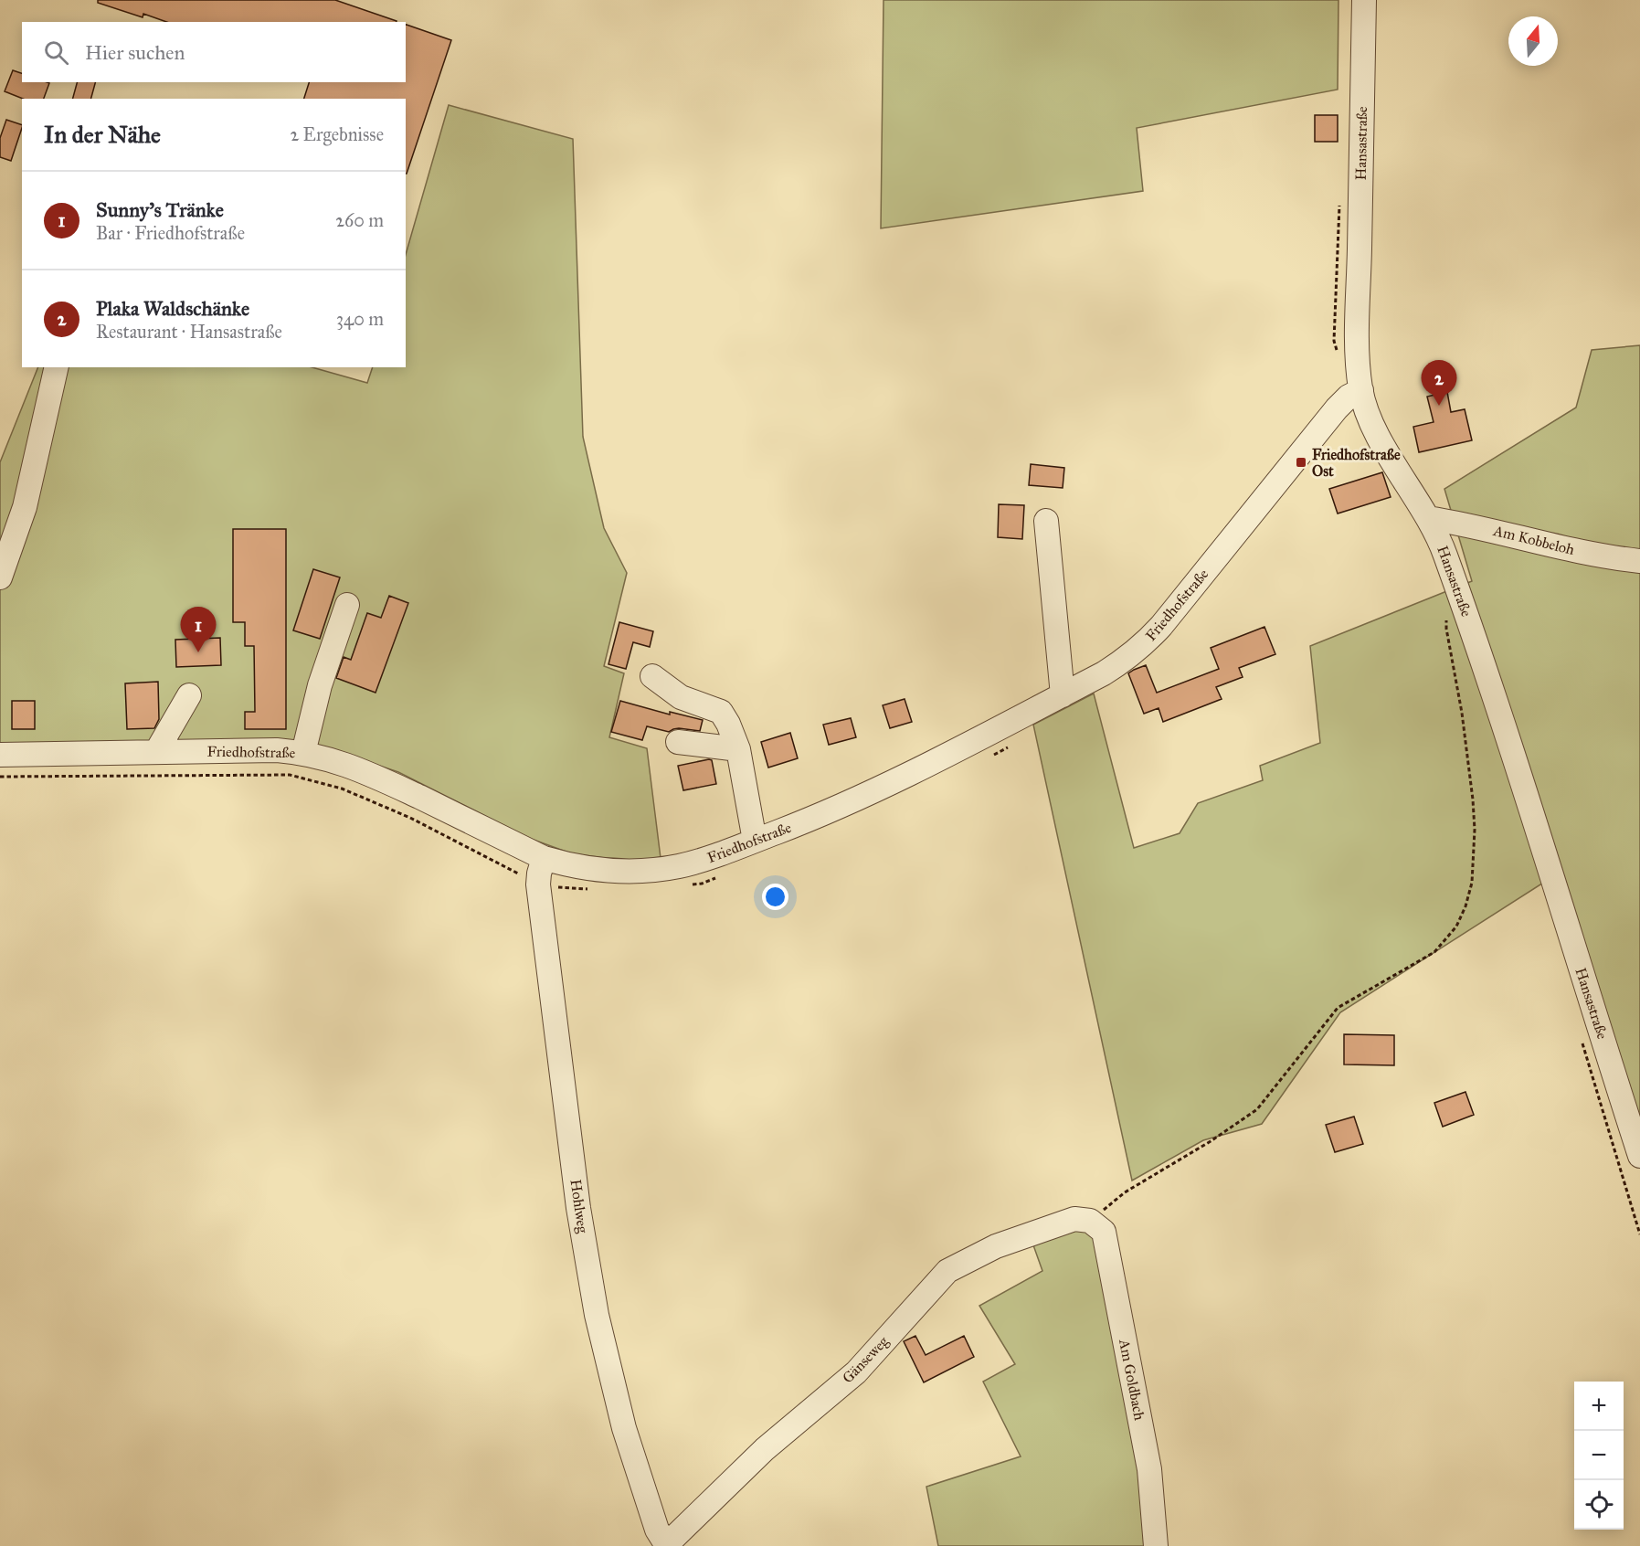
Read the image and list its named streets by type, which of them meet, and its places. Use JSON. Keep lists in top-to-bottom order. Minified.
{"streets":{"street":["Hansastraße","Am Kobbeloh","Friedhofstraße","Hohlweg","Gänseweg","Am Goldbach"]},"crossings":[["Hansastraße","Am Kobbeloh"],["Hansastraße","Friedhofstraße"],["Friedhofstraße","Hohlweg"],["Hohlweg","Gänseweg"],["Gänseweg","Am Goldbach"]],"places":{"transit":["Friedhofstraße Ost"]},"north":"top","page":{"search":"Hier suchen","heading":["In der Nähe","2 Ergebnisse"],"list":[{"mark":"1","name":"Sunny's Tränke","note":"Bar · Friedhofstraße","value":"260 m"},{"mark":"2","name":"Plaka Waldschänke","note":"Restaurant · Hansastraße","value":"340 m"}],"pins":["2","1"],"map_buttons":["+","−"]}}
